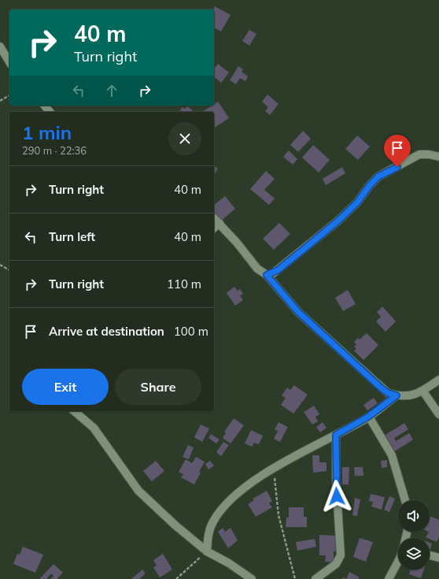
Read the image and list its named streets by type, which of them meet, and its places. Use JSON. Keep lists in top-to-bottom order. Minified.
{"page":{"turn":["40 m","Turn right"],"heading":["1 min","290 m · 22:36"],"list":[{"name":"Turn right","value":"40 m"},{"name":"Turn left","value":"40 m"},{"name":"Turn right","value":"110 m"},{"name":"Arrive at destination","value":"100 m"}],"buttons":["Exit","Share"]}}
